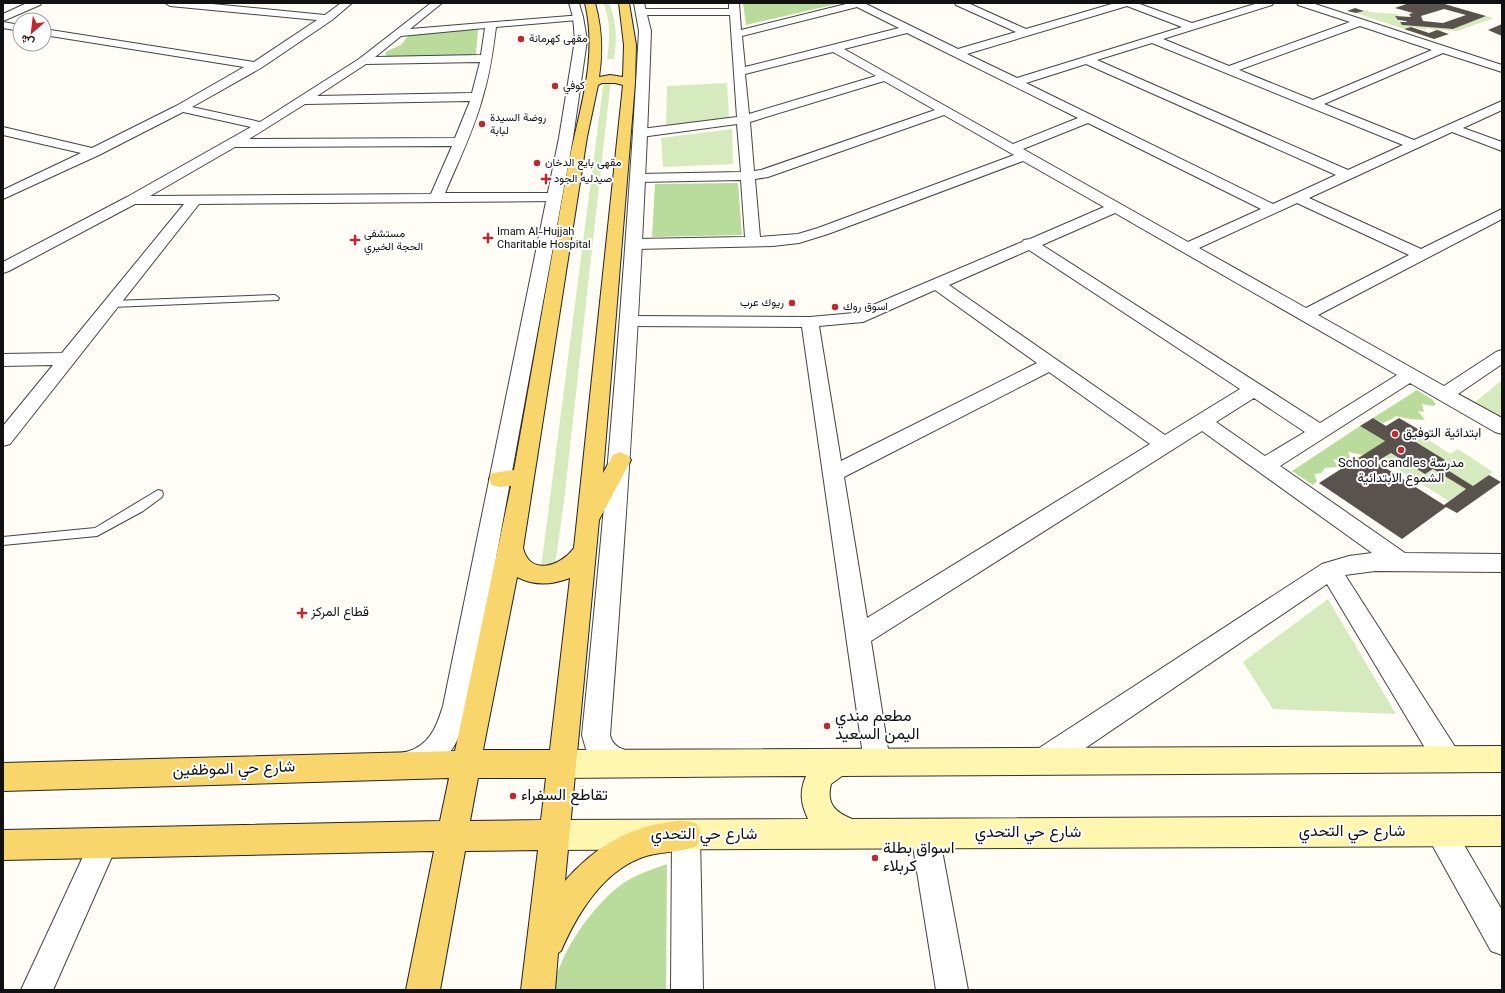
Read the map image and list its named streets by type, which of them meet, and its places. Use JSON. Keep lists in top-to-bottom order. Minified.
{"streets":{"main road":["شارع حي الموظفين","شارع حي التحدي"]},"places":{"other":["مقهى كهرمانة","كوفي","روضة السيدة لبابة","مقهى بايع الدخان","ريوك عرب","اسوق روك","ابتدائية التوفيق","School candles مدرسة الشموع الابتدائية","مطعم مندي اليمن السعيد","تقاطع السفراء","اسواق بطلة كربلاء"],"health":["صيدليه الجود","Imam Al-Hujjah Charitable Hospital","مستشفى الحجة الخيري","قطاع المركز"]},"north":"bottom left"}
